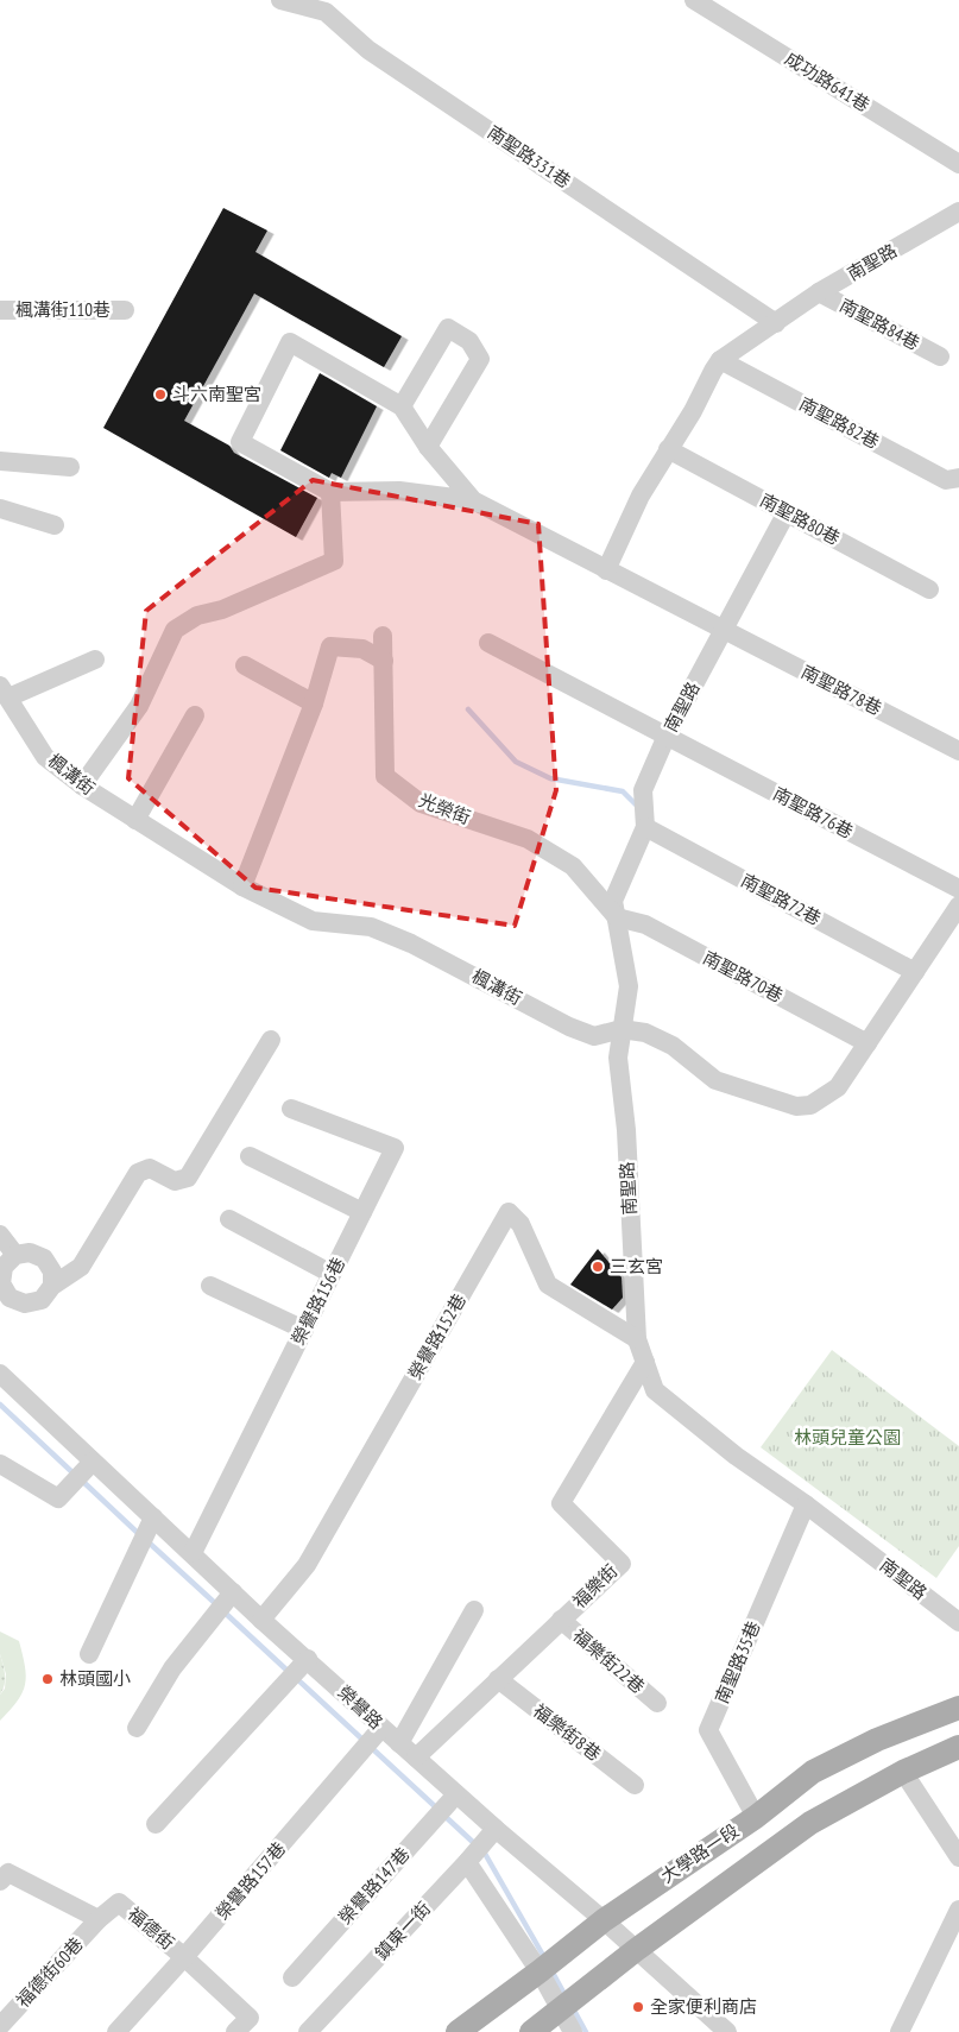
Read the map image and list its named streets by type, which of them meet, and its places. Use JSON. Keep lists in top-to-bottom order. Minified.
{"streets":{"main road":["大學路一段"],"street":["成功路641巷","南聖路331巷","南聖路","楓溝街110巷","南聖路84巷","南聖路82巷","南聖路80巷","南聖路78巷","楓溝街","光榮街","南聖路76巷","南聖路72巷","南聖路70巷","榮譽路156巷","榮譽路152巷","福樂街","福樂街22巷","南聖路35巷","榮譽路","福樂街8巷","榮譽路157巷","榮譽路147巷","福德街","鎮東一街","福德街60巷"]},"crossings":[["南聖路331巷","南聖路"],["南聖路","南聖路84巷"],["南聖路","南聖路82巷"],["南聖路","南聖路80巷"],["南聖路","南聖路78巷"],["南聖路","楓溝街"],["南聖路","光榮街"],["南聖路","南聖路76巷"],["南聖路","南聖路72巷"],["南聖路","南聖路70巷"],["南聖路","榮譽路152巷"],["南聖路","福樂街"],["南聖路","南聖路35巷"],["楓溝街","南聖路72巷"],["楓溝街","南聖路70巷"],["光榮街","南聖路70巷"],["榮譽路156巷","榮譽路"],["榮譽路152巷","榮譽路"],["福樂街","福樂街22巷"],["福樂街","榮譽路"],["福樂街","福樂街8巷"],["南聖路35巷","大學路一段"],["榮譽路","大學路一段"],["榮譽路","榮譽路157巷"],["榮譽路","榮譽路147巷"],["榮譽路","鎮東一街"],["榮譽路157巷","福德街"],["福德街","福德街60巷"]],"parks":["林頭兒童公園"],"places":["斗六南聖宮","三玄宮","林頭國小","全家便利商店"]}
